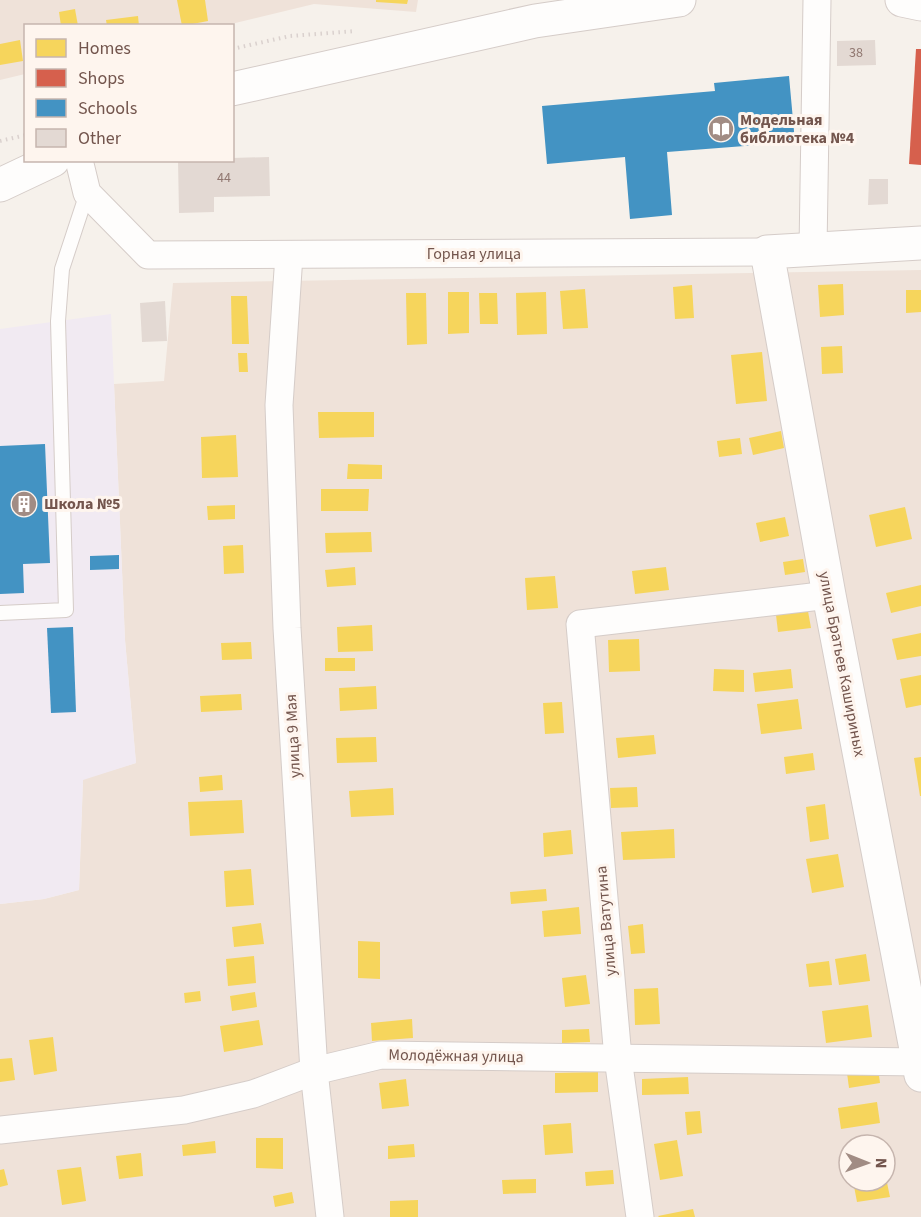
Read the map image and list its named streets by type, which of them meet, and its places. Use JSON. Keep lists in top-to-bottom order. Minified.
{"streets":{"street":["Горная улица","улица Братьев Кашириных","улица 9 Мая","улица Ватутина","Молодёжная улица"]},"crossings":[["Горная улица","улица Братьев Кашириных"],["Горная улица","улица 9 Мая"],["улица Братьев Кашириных","улица Ватутина"],["улица Братьев Кашириных","Молодёжная улица"],["улица 9 Мая","Молодёжная улица"],["улица Ватутина","Молодёжная улица"]],"places":{"library":["Модельная библиотека №4"],"building":["Школа №5"]},"house_numbers":["38","44"],"legend":["Homes","Shops","Schools","Other"],"north":"right"}
